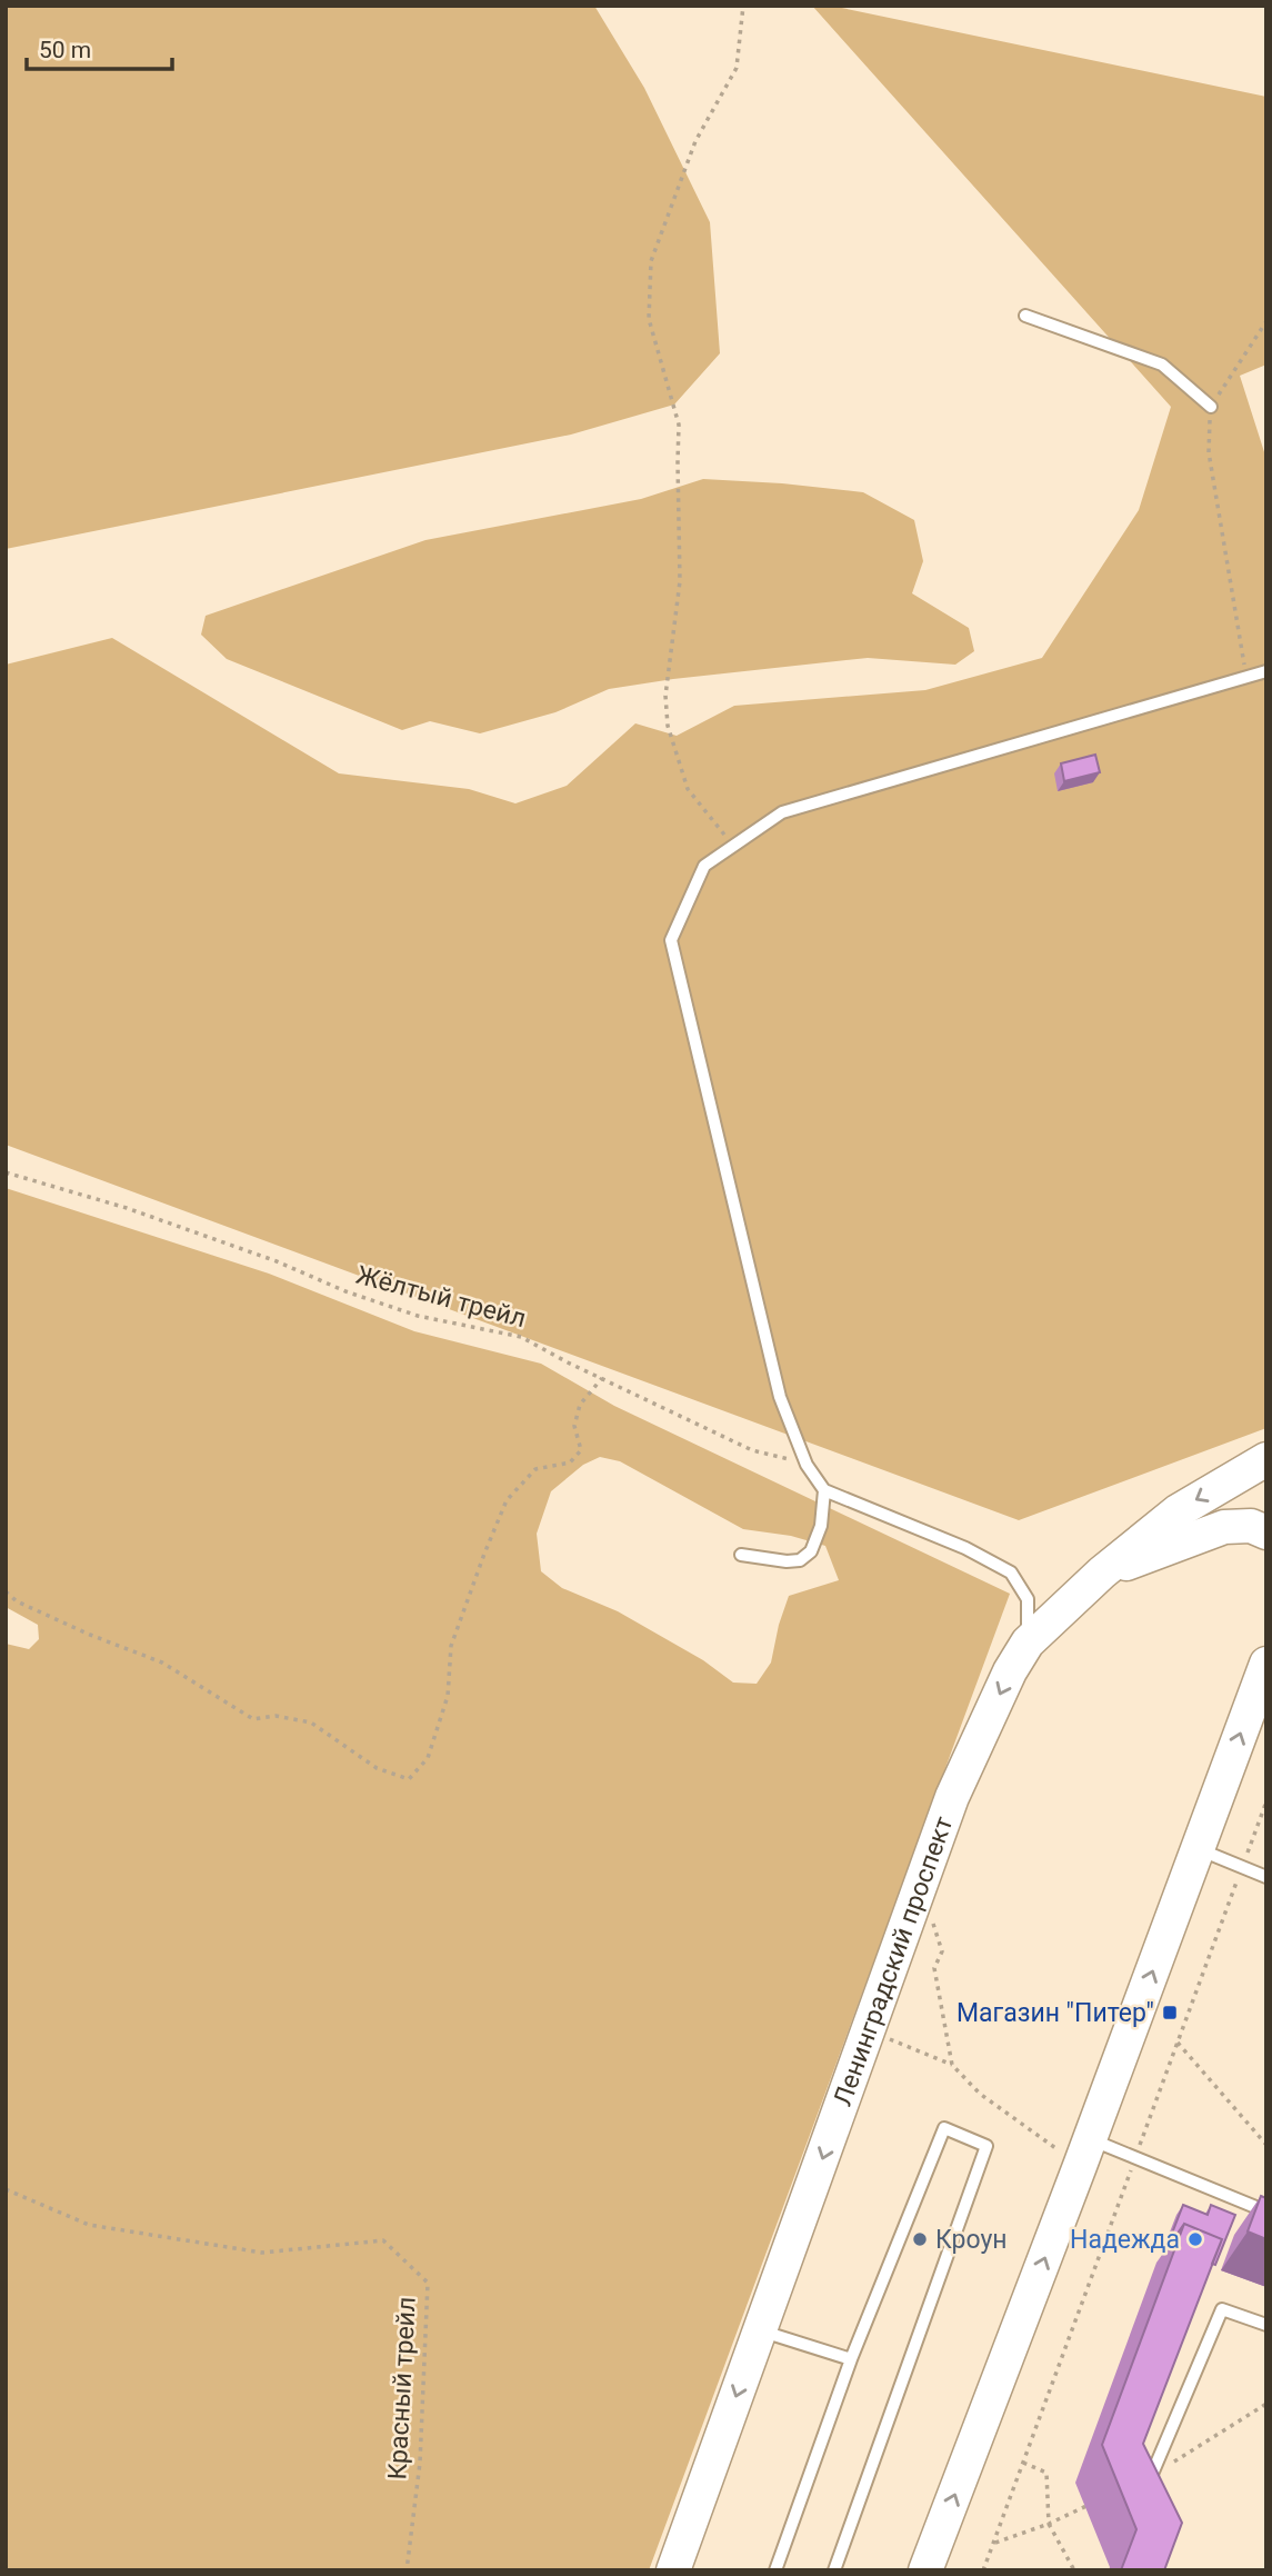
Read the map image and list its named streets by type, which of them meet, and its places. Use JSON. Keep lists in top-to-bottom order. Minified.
{"streets":{"main road":["Ленинградский проспект"],"path":["Жёлтый трейл","Красный трейл"]},"places":{"transit":["Магазин \"Питер\""],"other":["Кроун","Надежда"]},"scale_bar":"50 m"}
